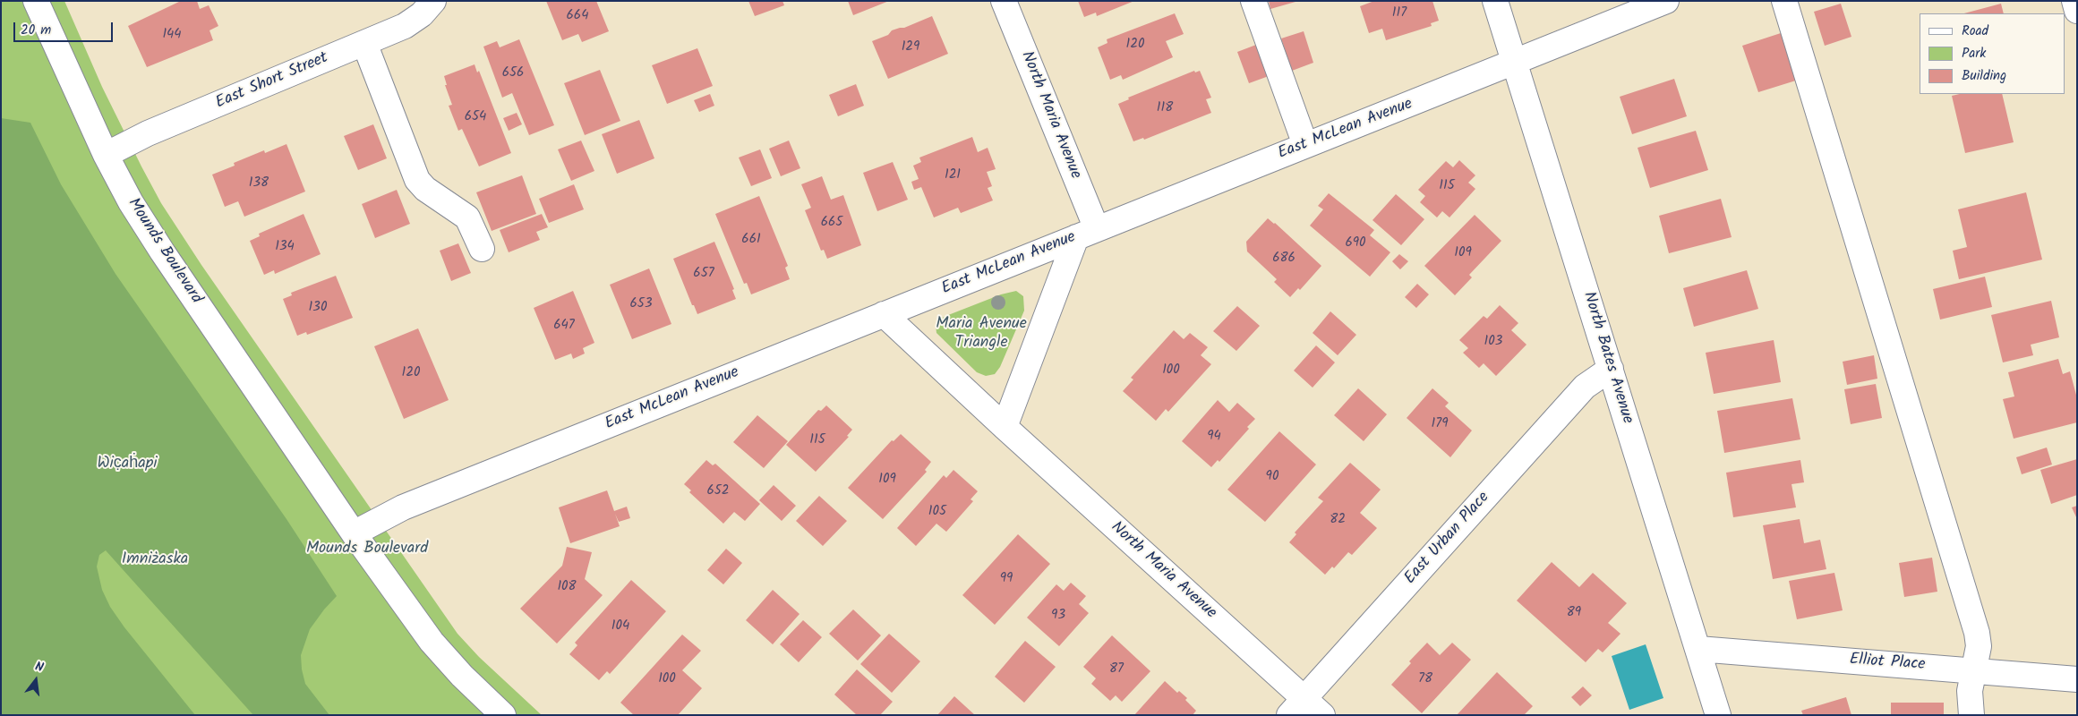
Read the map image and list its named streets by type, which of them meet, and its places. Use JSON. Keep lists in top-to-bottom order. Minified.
{"streets":{"street":["East Short Street","North Maria Avenue","East McLean Avenue","Mounds Boulevard","North Bates Avenue","East Urban Place","Elliot Place"]},"crossings":[["East Short Street","Mounds Boulevard"],["North Maria Avenue","East McLean Avenue"],["North Maria Avenue","East Urban Place"],["East McLean Avenue","Mounds Boulevard"],["East McLean Avenue","North Bates Avenue"],["North Bates Avenue","East Urban Place"],["North Bates Avenue","Elliot Place"]],"parks":["Maria Avenue Triangle","Wic̣aḣapi","Mounds Boulevard","Imniżaska"],"house_numbers":["117","664","144","120","129","656","118","654","121","138","115","665","661","690","134","109","686","657","653","130","647","103","100","120","179","94","115","90","109","652","105","82","99","108","89","93","104","87","100","78"],"legend":["Road","Park","Building"],"scale_bar":"20 m","north":"top"}
